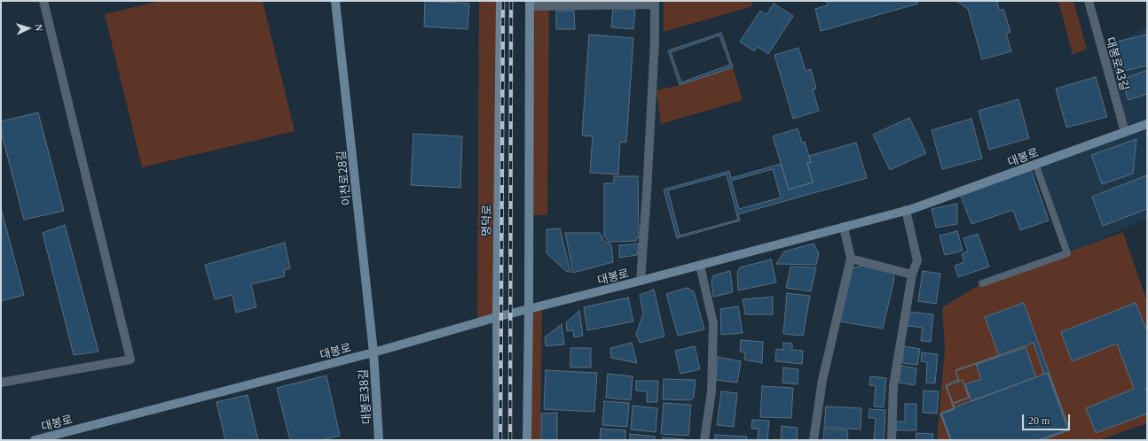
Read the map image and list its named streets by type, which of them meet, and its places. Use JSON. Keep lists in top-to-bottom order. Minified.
{"streets":{"street":["대봉로43길","대봉로","이천로28길","명덕로","대봉로38길"]},"crossings":[["대봉로43길","대봉로"],["대봉로","이천로28길"],["대봉로","명덕로"],["대봉로","대봉로38길"],["이천로28길","대봉로38길"]],"scale_bar":"20 m","north":"right"}
